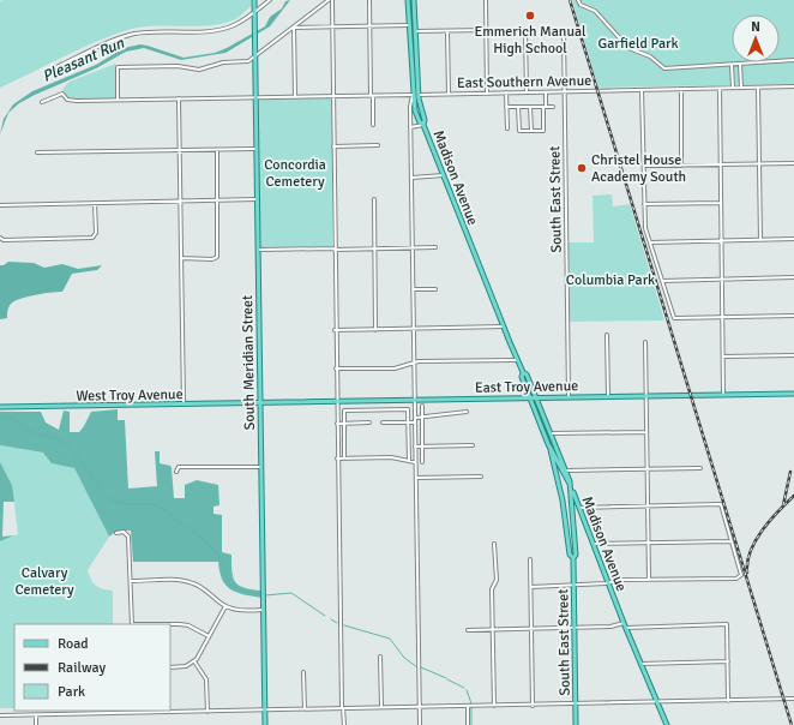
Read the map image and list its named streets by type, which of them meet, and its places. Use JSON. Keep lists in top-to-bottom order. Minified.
{"streets":{"main road":["Madison Avenue","South East Street","South Meridian Street","East Troy Avenue","West Troy Avenue"],"street":["East Southern Avenue"]},"crossings":[["East Southern Avenue","Madison Avenue"],["East Southern Avenue","South East Street"],["East Southern Avenue","South Meridian Street"],["Madison Avenue","South East Street"],["Madison Avenue","East Troy Avenue"],["South East Street","East Troy Avenue"],["South Meridian Street","East Troy Avenue"],["South Meridian Street","West Troy Avenue"],["East Troy Avenue","West Troy Avenue"]],"water":["Pleasant Run"],"parks":["Garfield Park","Concordia Cemetery","Columbia Park","Calvary Cemetery"],"places":["Emmerich Manual High School","Christel House Academy South"],"legend":["Road","Railway","Park"],"north":"top"}
